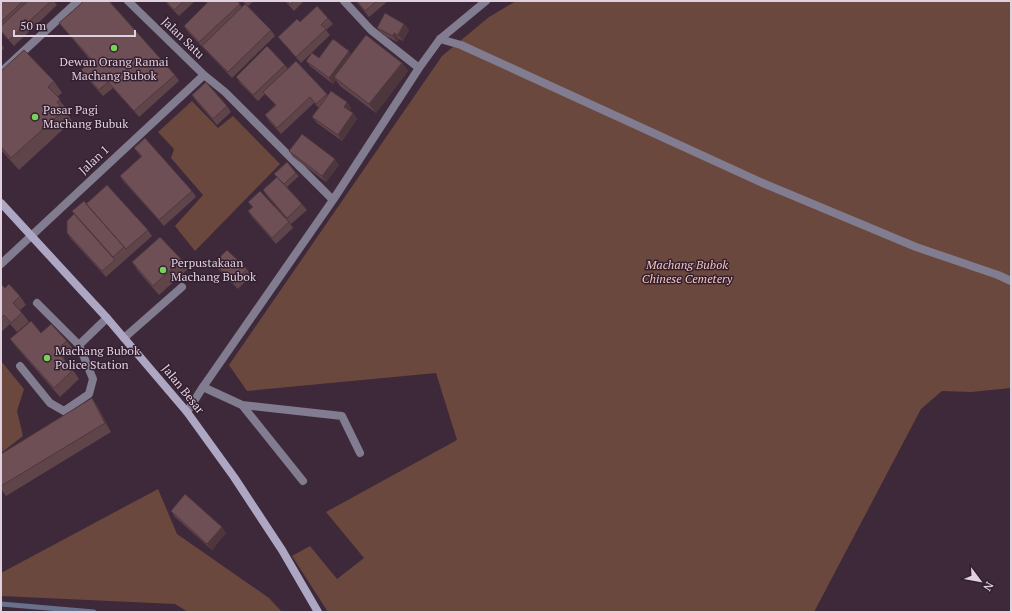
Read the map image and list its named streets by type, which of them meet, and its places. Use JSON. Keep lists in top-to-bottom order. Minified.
{"streets":{"main road":["Jalan Besar"],"street":["Jalan Satu","Jalan 1"]},"crossings":[["Jalan Satu","Jalan 1"],["Jalan 1","Jalan Besar"]],"parks":["Machang Bubok Chinese Cemetery"],"places":["Dewan Orang Ramai Machang Bubok","Pasar Pagi Machang Bubuk","Perpustakaan Machang Bubok","Machang Bubok Police Station"],"scale_bar":"50 m","north":"bottom right"}
